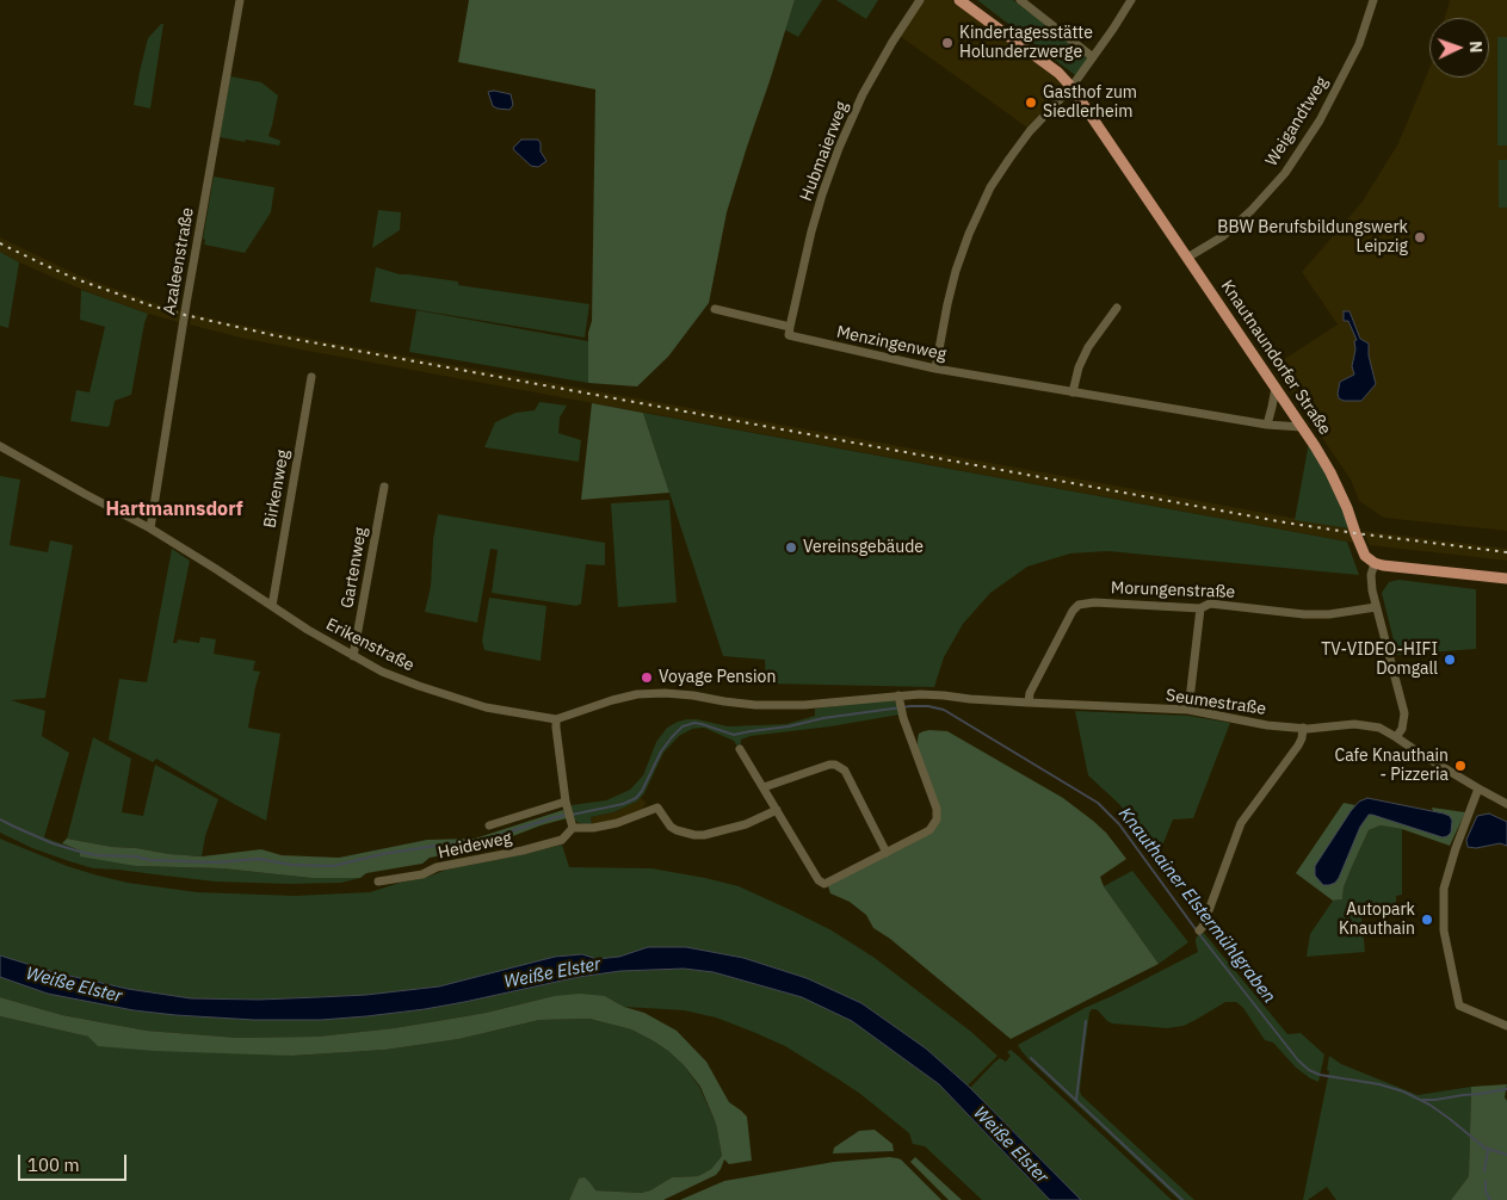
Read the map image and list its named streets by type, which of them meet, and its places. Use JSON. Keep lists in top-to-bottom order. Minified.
{"streets":{"main road":["Knautnaundorfer Straße"],"street":["Weigandtweg","Hubmaierweg","Azaleenstraße","Menzingenweg","Birkenweg","Gartenweg","Morungenstraße","Erikenstraße","Seumestraße","Heideweg"]},"crossings":[["Weigandtweg","Knautnaundorfer Straße"],["Hubmaierweg","Menzingenweg"],["Azaleenstraße","Erikenstraße"],["Menzingenweg","Knautnaundorfer Straße"],["Birkenweg","Erikenstraße"],["Gartenweg","Erikenstraße"],["Morungenstraße","Seumestraße"],["Erikenstraße","Seumestraße"]],"districts":["Hartmannsdorf"],"water":["Knauthainer Elstermühlgraben","Weiße Elster"],"places":["Kindertagesstätte Holunderzwerge","Gasthof zum Siedlerheim","BBW Berufsbildungswerk Leipzig","Vereinsgebäude","TV-VIDEO-HIFI Domgall","Voyage Pension","Cafe Knauthain - Pizzeria","Autopark Knauthain"],"scale_bar":"100 m","north":"right"}
